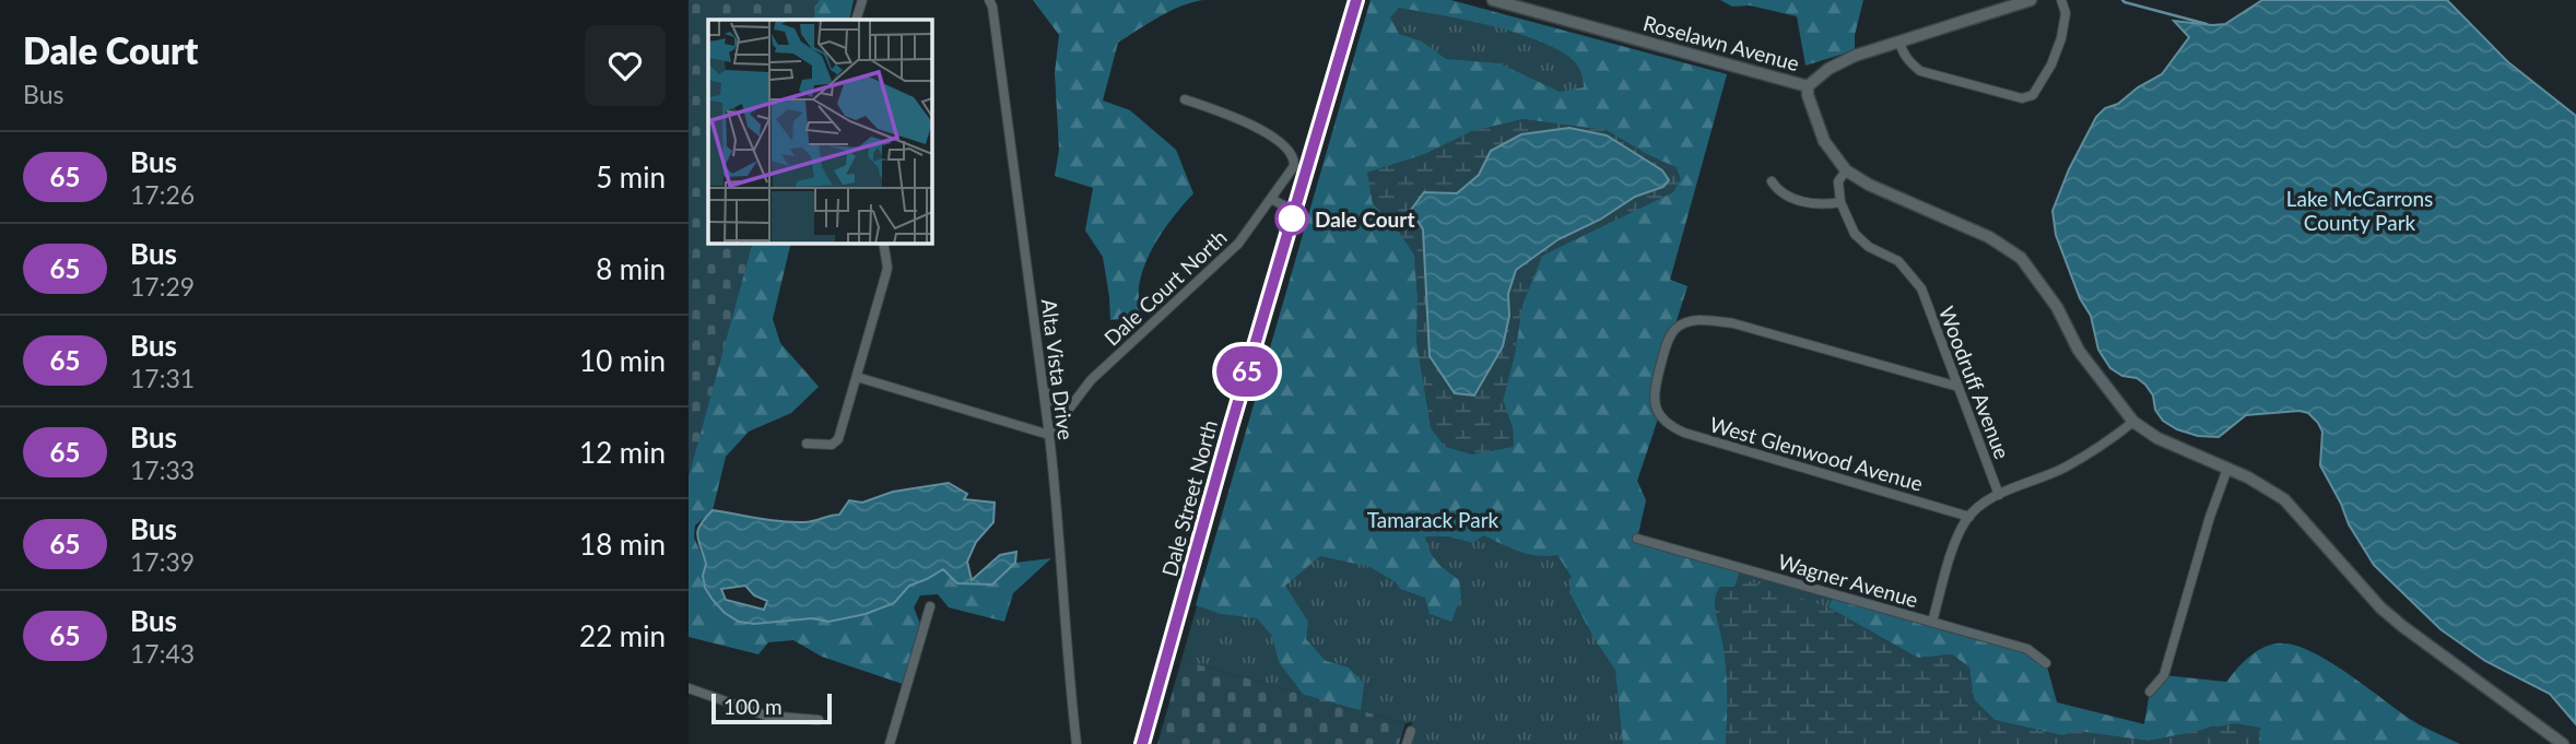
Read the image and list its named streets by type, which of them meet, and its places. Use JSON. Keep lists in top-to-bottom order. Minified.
{"streets":{"main road":["Dale Street North"],"street":["Roselawn Avenue","Dale Court North","Alta Vista Drive","Woodruff Avenue","West Glenwood Avenue","Wagner Avenue"]},"crossings":[["Dale Court North","Alta Vista Drive"],["Woodruff Avenue","West Glenwood Avenue"]],"parks":["Lake McCarrons County Park","Tamarack Park"],"places":["Dale Court"],"lines":["bus line 65"],"scale_bar":"100 m","page":{"heading":["Dale Court","Bus"],"on_map":"65","list":[{"mark":"65","name":"Bus","note":"17:26","value":"5 min"},{"mark":"65","name":"Bus","note":"17:29","value":"8 min"},{"mark":"65","name":"Bus","note":"17:31","value":"10 min"},{"mark":"65","name":"Bus","note":"17:33","value":"12 min"},{"mark":"65","name":"Bus","note":"17:39","value":"18 min"},{"mark":"65","name":"Bus","note":"17:43","value":"22 min"}],"scale":"100 m"}}
